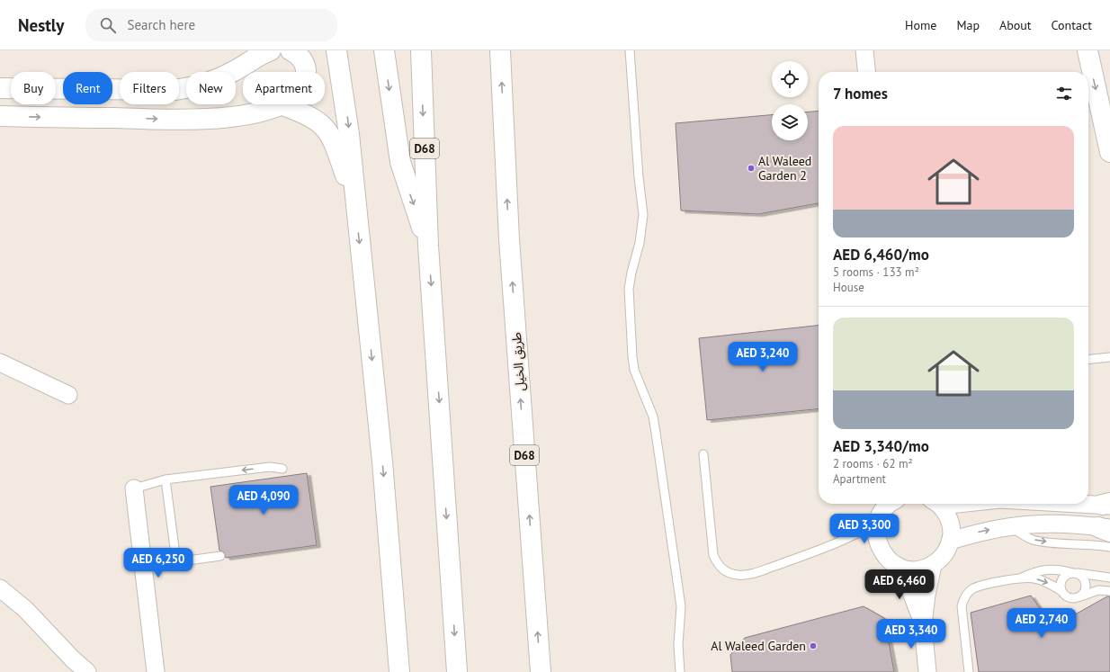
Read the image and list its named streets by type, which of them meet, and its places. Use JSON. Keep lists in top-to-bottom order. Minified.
{"streets":{"main road":["D68","طريق الخيل"]},"places":["Al Waleed Garden 2","Al Waleed Garden"],"page":{"header":"Nestly","search":"Search here","nav":["Home","Map","About","Contact"],"chip":["Buy","Rent","Filters","New","Apartment"],"heading":"7 homes","list":[{"name":"AED 6,460/mo","note":"5 rooms · 133 m² · House"},{"name":"AED 3,340/mo","note":"2 rooms · 62 m² · Apartment"}],"price":["AED 3,240","AED 4,090","AED 3,300","AED 6,250","AED 6,460","AED 2,740","AED 3,340"]}}
